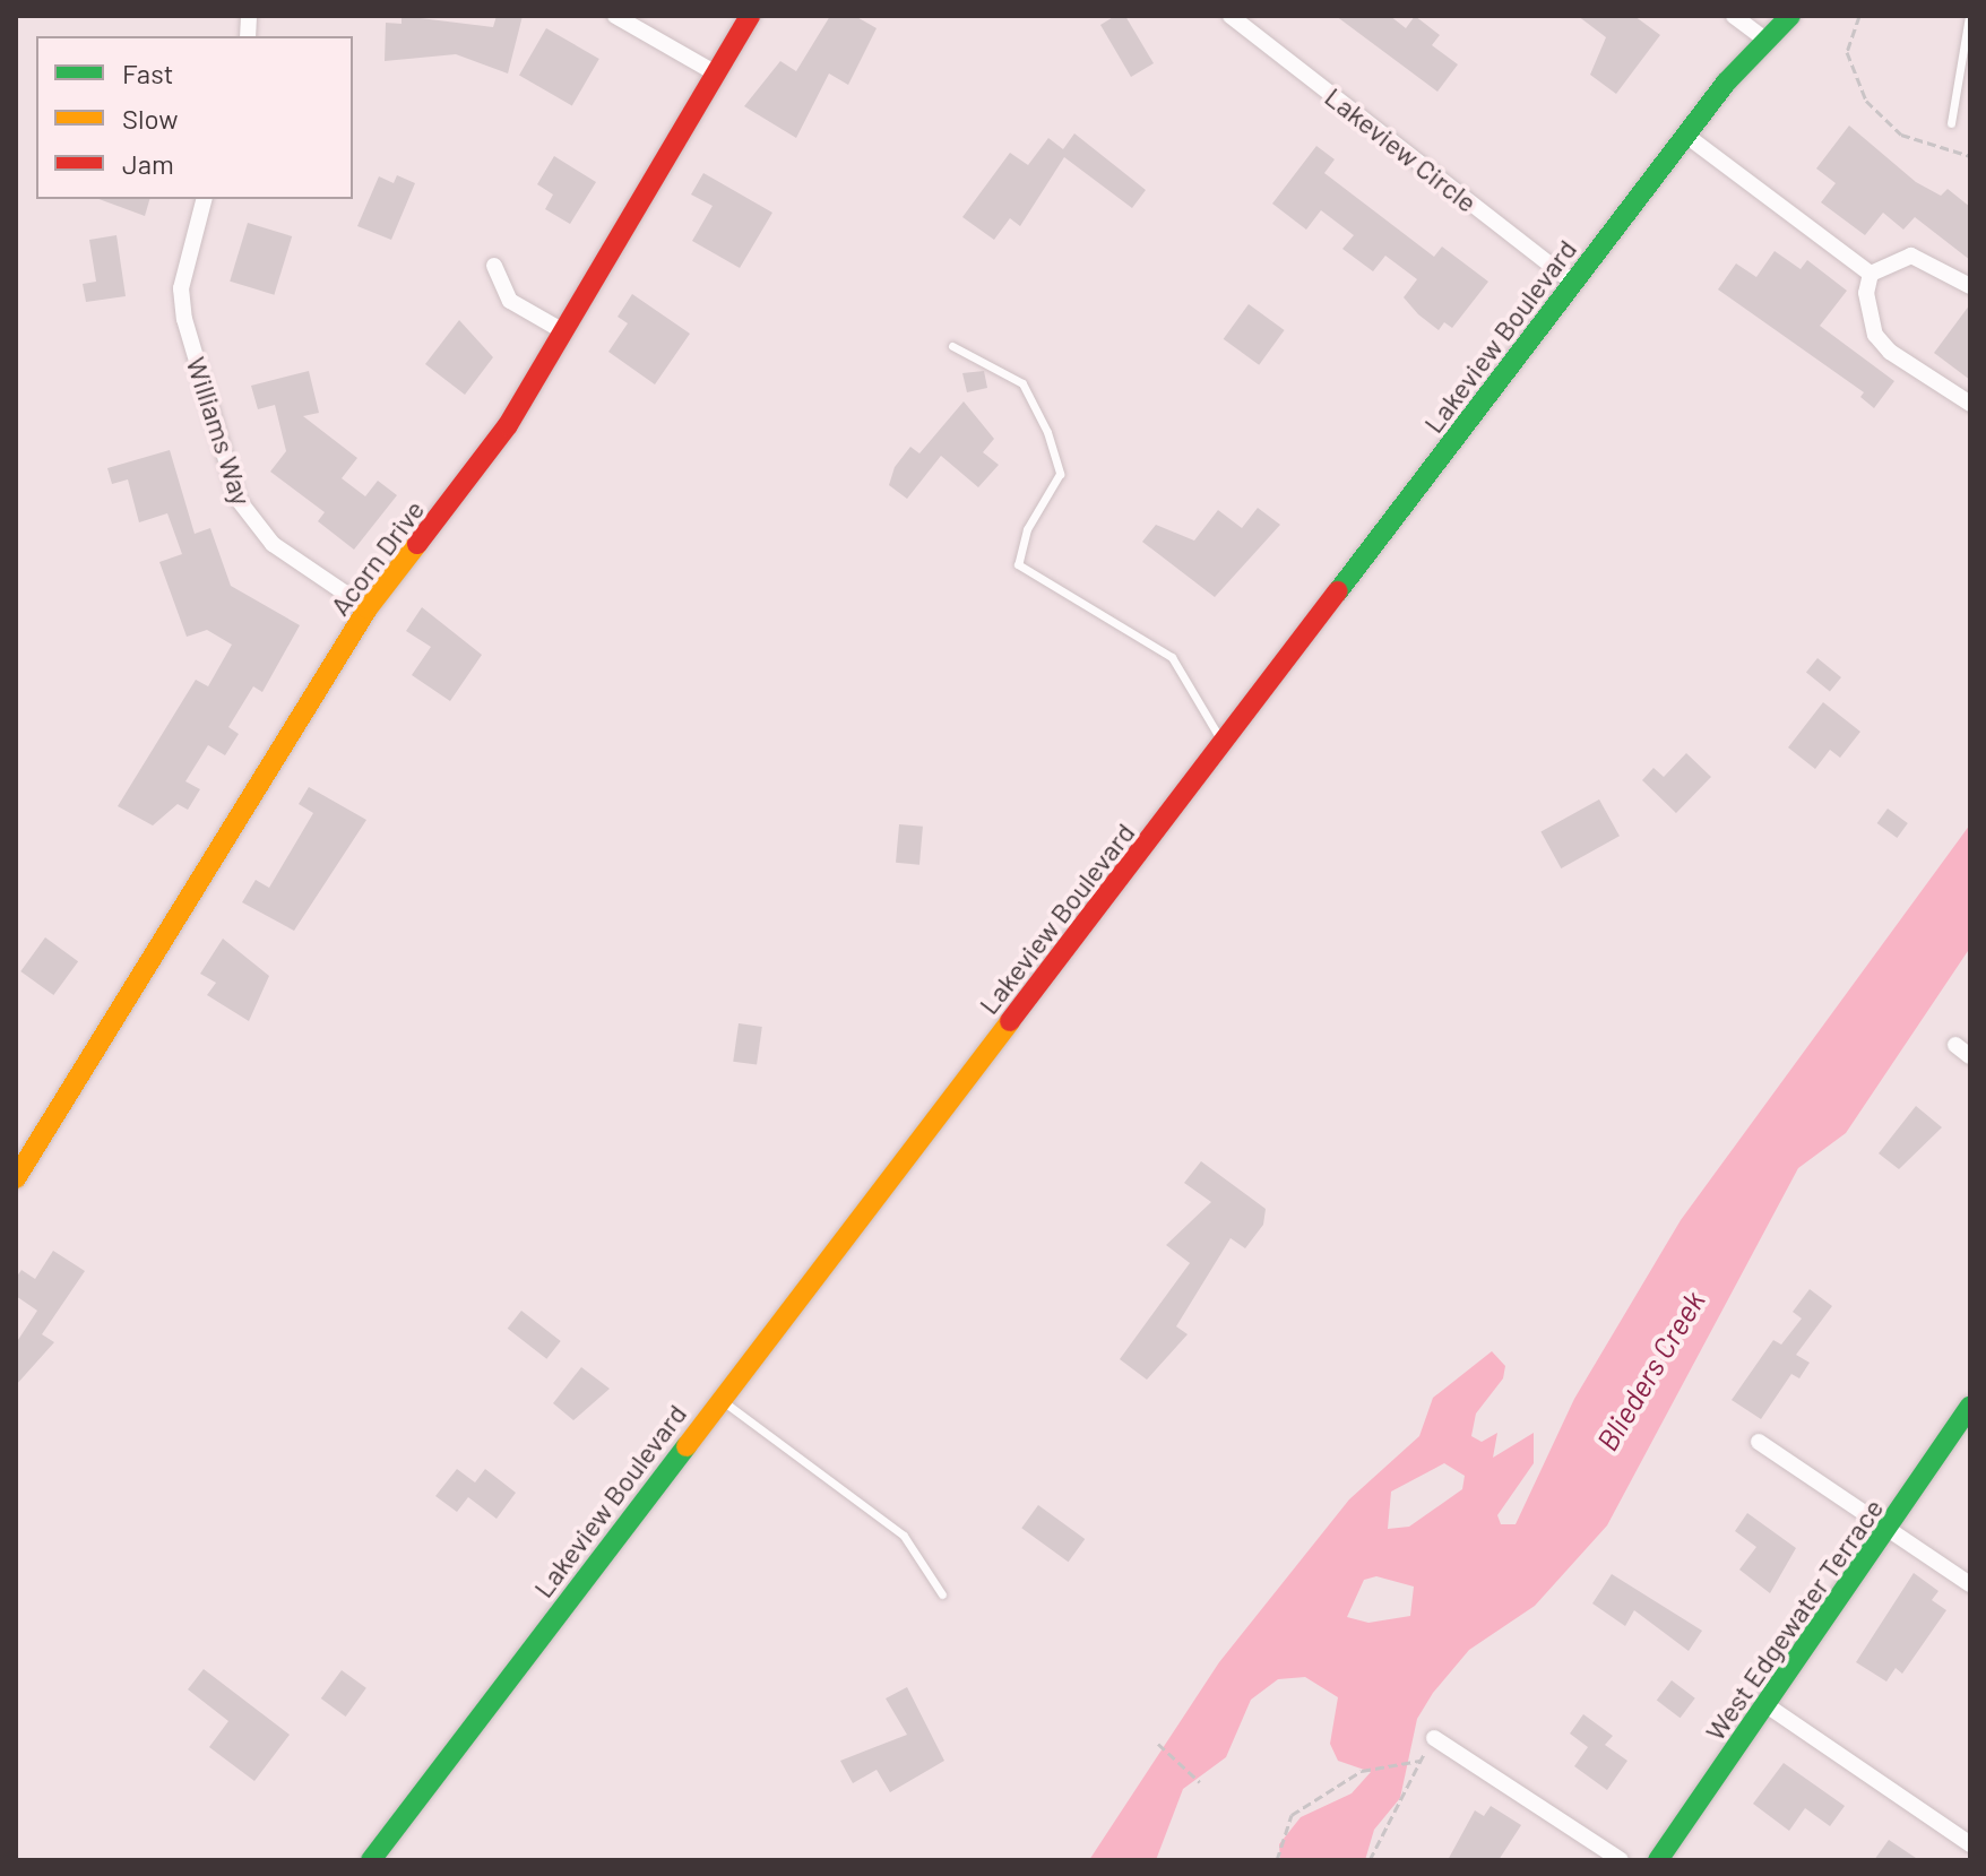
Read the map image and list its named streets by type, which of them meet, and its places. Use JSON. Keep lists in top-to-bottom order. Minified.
{"streets":{"street":["Lakeview Circle","Lakeview Boulevard","Williams Way","Acorn Drive","West Edgewater Terrace"]},"crossings":[["Lakeview Circle","Lakeview Boulevard"],["Williams Way","Acorn Drive"]],"water":["Blieders Creek"],"legend":["Fast","Slow","Jam"]}
